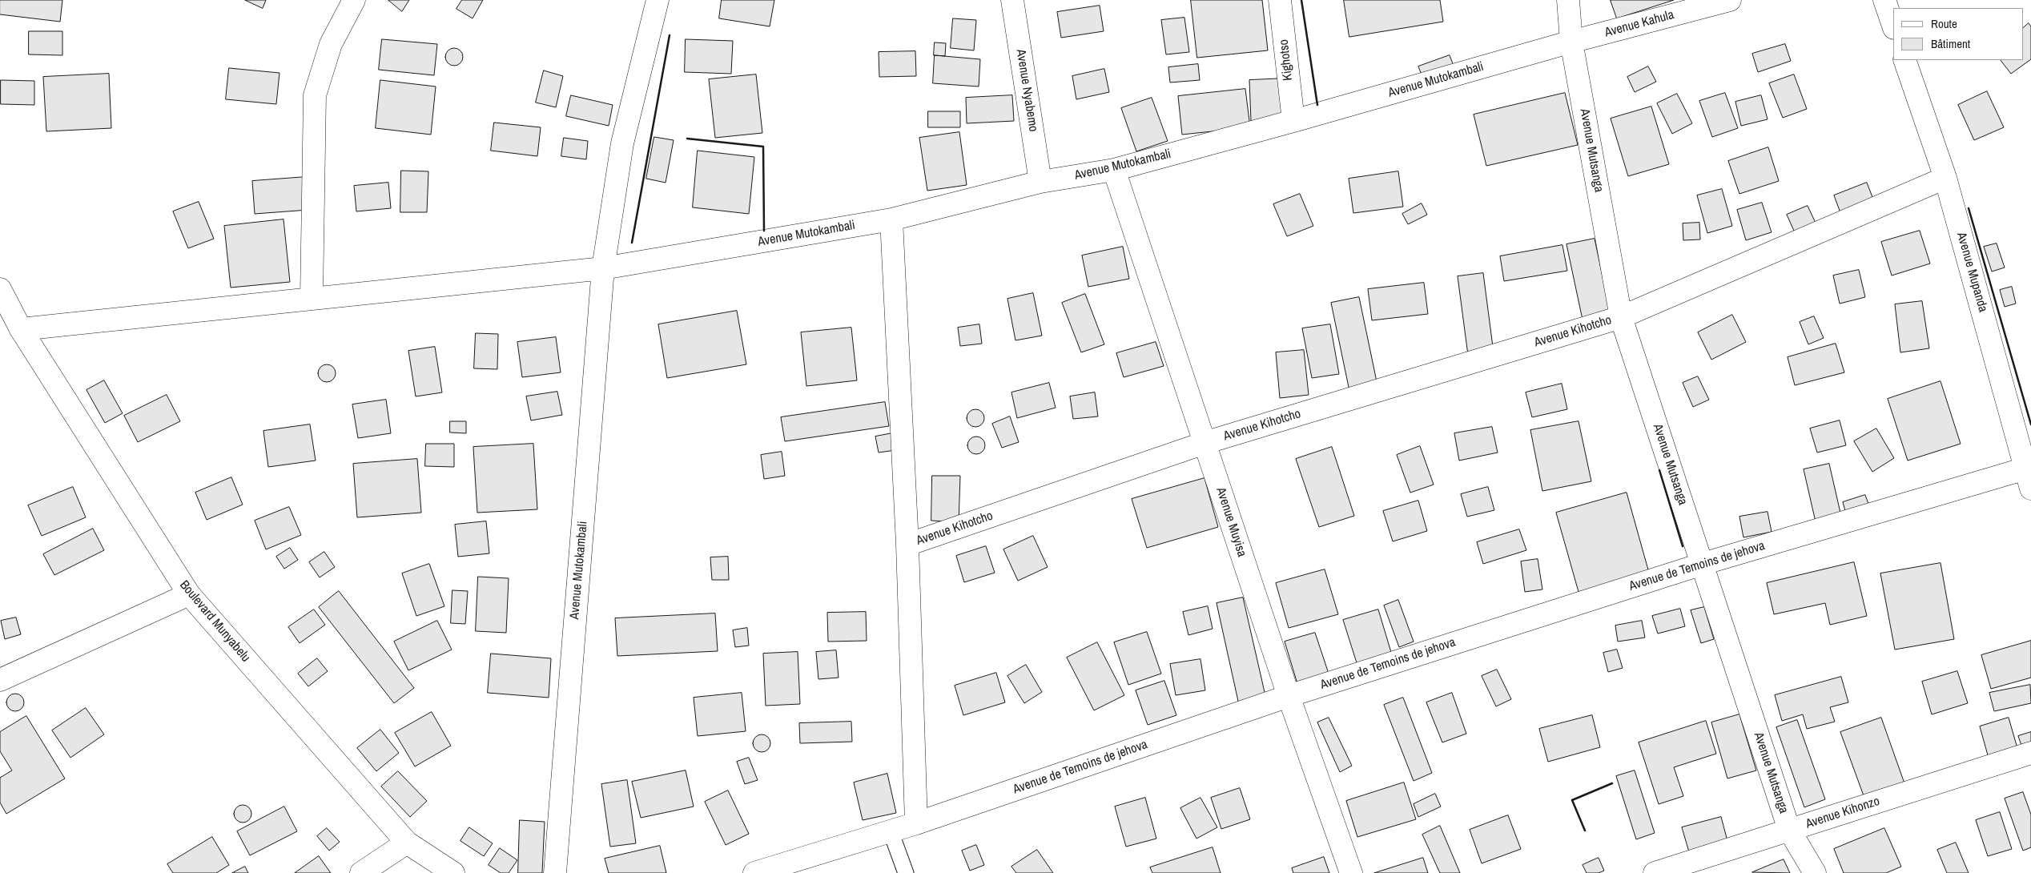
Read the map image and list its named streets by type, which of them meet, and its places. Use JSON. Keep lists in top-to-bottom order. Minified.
{"streets":{"street":["Avenue Kahula","Kighotso","Avenue Mutokambali","Avenue Nyabemo","Avenue Mutsanga","Avenue Mupanda","Avenue Kihotcho","Avenue Muyisa","Avenue de Temoins de jehova","Boulevard Munyabelu","Avenue Kihonzo"]},"crossings":[["Avenue Kahula","Avenue Mutokambali"],["Avenue Kahula","Avenue Mutsanga"],["Kighotso","Avenue Mutokambali"],["Avenue Mutokambali","Avenue Nyabemo"],["Avenue Mutokambali","Avenue Mutsanga"],["Avenue Mutokambali","Avenue Muyisa"],["Avenue Mutsanga","Avenue Kihotcho"],["Avenue Mutsanga","Avenue de Temoins de jehova"],["Avenue Mutsanga","Avenue Kihonzo"],["Avenue Mupanda","Avenue Kihotcho"],["Avenue Mupanda","Avenue de Temoins de jehova"],["Avenue Kihotcho","Avenue Muyisa"],["Avenue Muyisa","Avenue de Temoins de jehova"]],"legend":["Route","Bâtiment"]}
